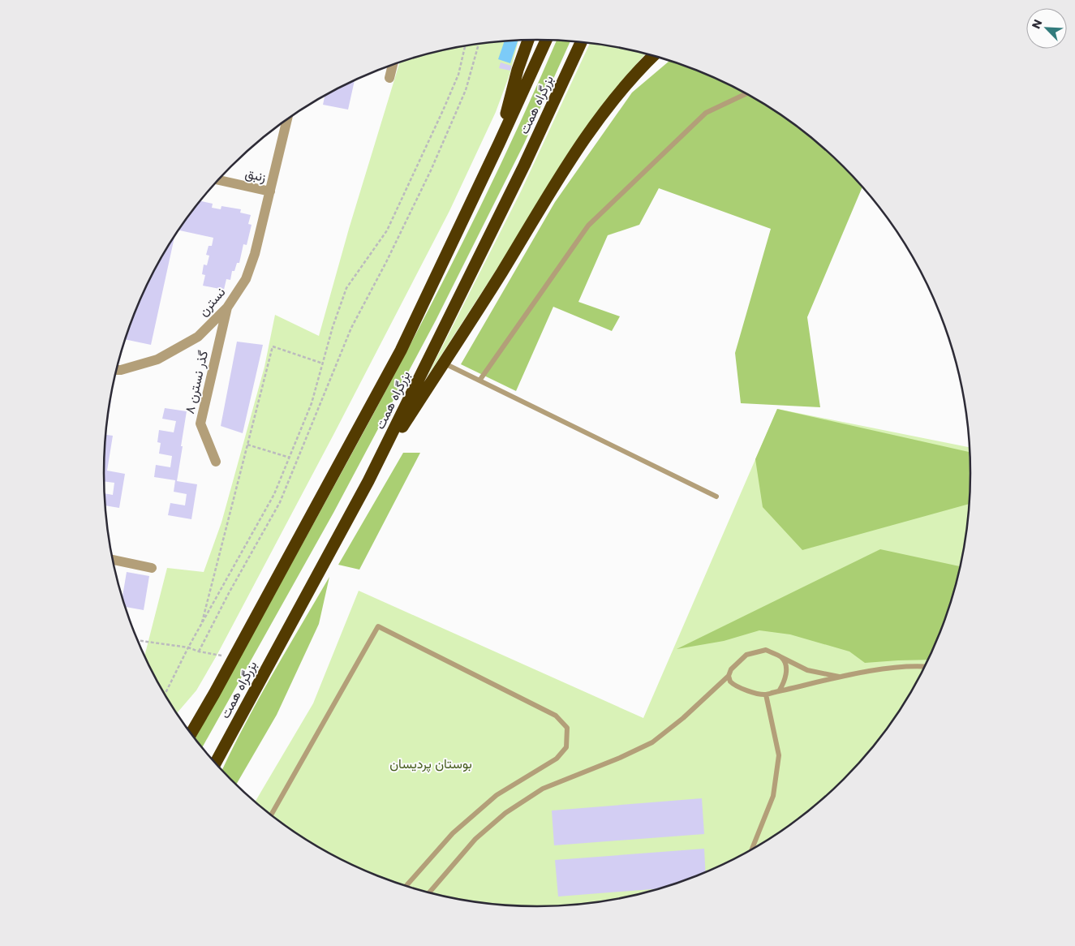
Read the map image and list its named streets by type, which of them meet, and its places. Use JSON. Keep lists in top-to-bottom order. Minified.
{"streets":{"highway":["بزرگراه همت"],"street":["زنبق","نسترن","گذر نسترن ۸"]},"crossings":[["زنبق","نسترن"],["نسترن","گذر نسترن ۸"]],"parks":["بوستان پردیسان"],"north":"top left"}
